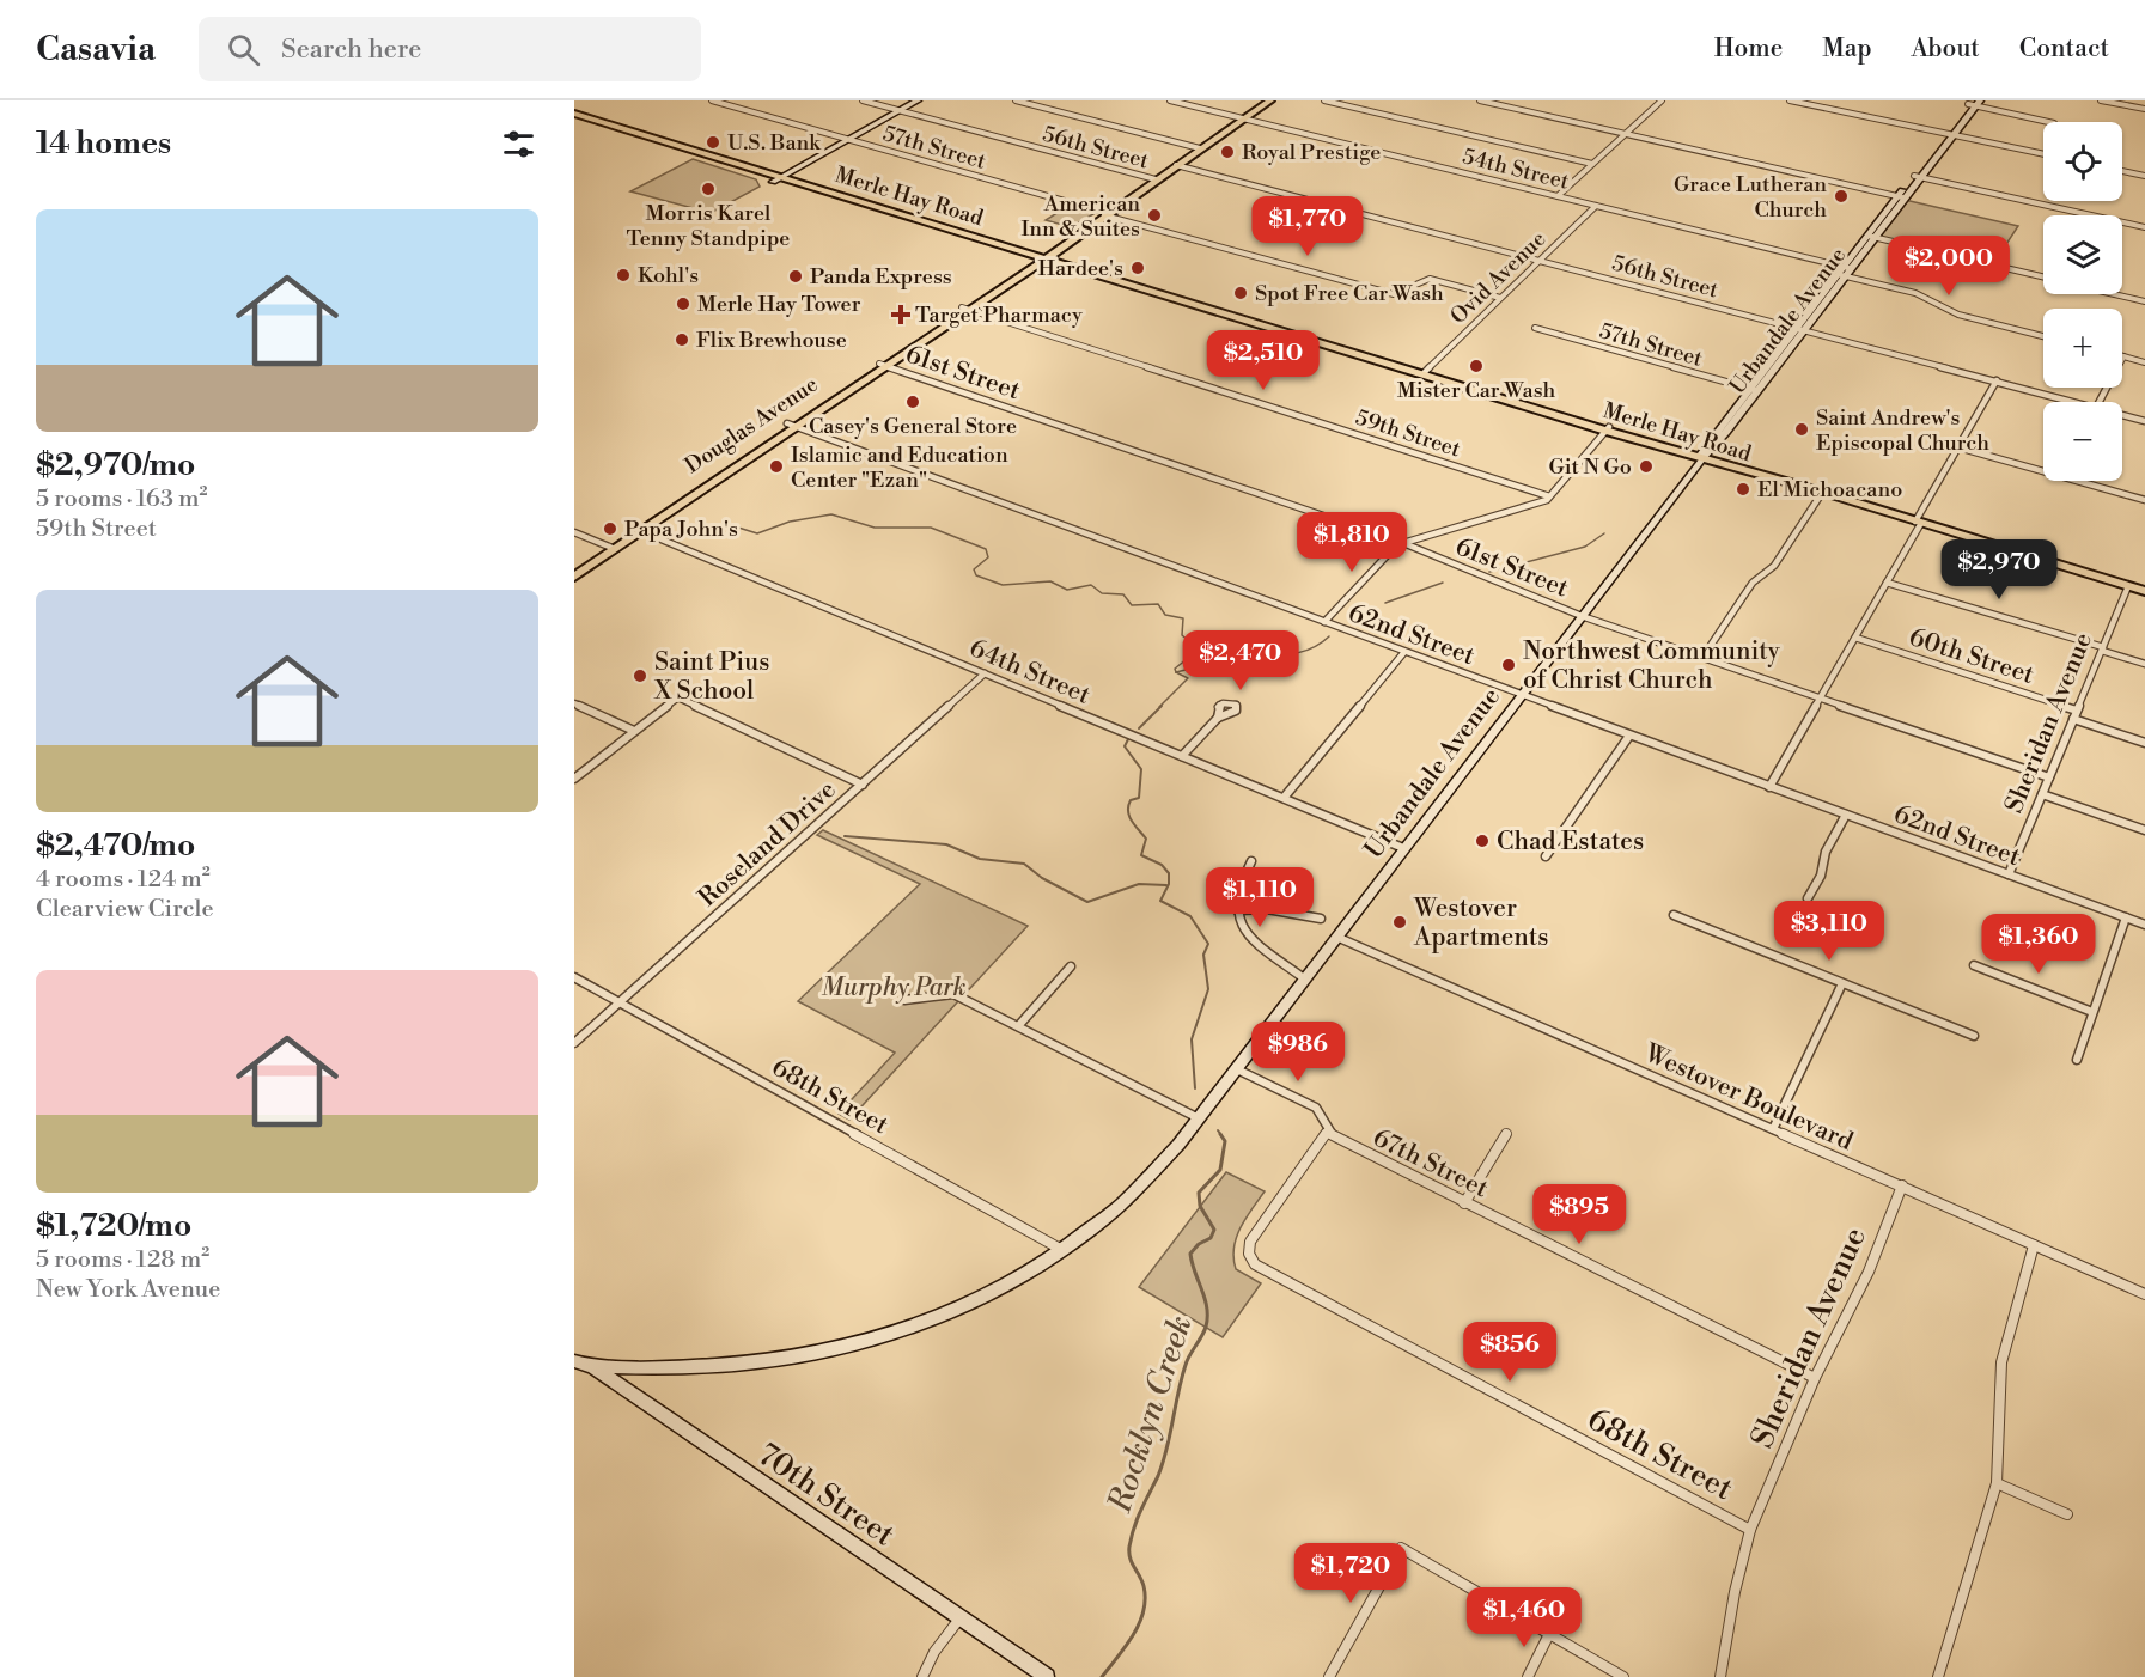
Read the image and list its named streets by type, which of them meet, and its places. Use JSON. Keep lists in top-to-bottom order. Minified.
{"streets":{"main road":["Merle Hay Road","Douglas Avenue"],"street":["57th Street","56th Street","54th Street","Ovid Avenue","Urbandale Avenue","61st Street","59th Street","62nd Street","60th Street","64th Street","Sheridan Avenue","Roseland Drive","68th Street","Westover Boulevard","67th Street","70th Street"]},"crossings":[["57th Street","Ovid Avenue"],["57th Street","Urbandale Avenue"],["57th Street","Douglas Avenue"],["56th Street","Ovid Avenue"],["56th Street","Urbandale Avenue"],["56th Street","Douglas Avenue"],["54th Street","Ovid Avenue"],["54th Street","Urbandale Avenue"],["54th Street","Douglas Avenue"],["Merle Hay Road","Ovid Avenue"],["Merle Hay Road","Urbandale Avenue"],["Merle Hay Road","Douglas Avenue"],["Merle Hay Road","Sheridan Avenue"],["Urbandale Avenue","61st Street"],["Urbandale Avenue","62nd Street"],["Urbandale Avenue","64th Street"],["Urbandale Avenue","68th Street"],["Urbandale Avenue","Westover Boulevard"],["Urbandale Avenue","67th Street"],["Urbandale Avenue","70th Street"],["61st Street","Douglas Avenue"],["61st Street","Sheridan Avenue"],["Douglas Avenue","59th Street"],["Douglas Avenue","62nd Street"],["Douglas Avenue","64th Street"],["62nd Street","Sheridan Avenue"],["60th Street","Sheridan Avenue"],["64th Street","Roseland Drive"],["Sheridan Avenue","68th Street"],["Sheridan Avenue","Westover Boulevard"],["Sheridan Avenue","67th Street"],["Roseland Drive","68th Street"],["68th Street","67th Street"]],"water":["Rocklyn Creek"],"parks":["Murphy Park"],"places":{"other":["U.S. Bank","Royal Prestige","Morris Karel Tenny Standpipe","Grace Lutheran Church","American Inn & Suites","Hardee's","Kohl's","Panda Express","Spot Free Car Wash","Merle Hay Tower","Flix Brewhouse","Mister Car Wash","Casey's General Store","Saint Andrew's Episcopal Church","Islamic and Education Center \"Ezan\"","Git N Go","El Michoacano","Papa John's","Northwest Community of Christ Church","Saint Pius X School","Chad Estates","Westover Apartments"],"health":["Target Pharmacy"]},"page":{"header":"Casavia","search":"Search here","nav":["Home","Map","About","Contact"],"heading":"14 homes","map_buttons":["+","−"],"list":[{"name":"$2,970/mo","note":"5 rooms · 163 m² · 59th Street"},{"name":"$2,470/mo","note":"4 rooms · 124 m² · Clearview Circle"},{"name":"$1,720/mo","note":"5 rooms · 128 m² · New York Avenue"}],"price":["$1,770","$2,000","$2,510","$1,810","$2,970","$2,470","$1,110","$3,110","$1,360","$986","$895","$856","$1,720","$1,460"]}}
